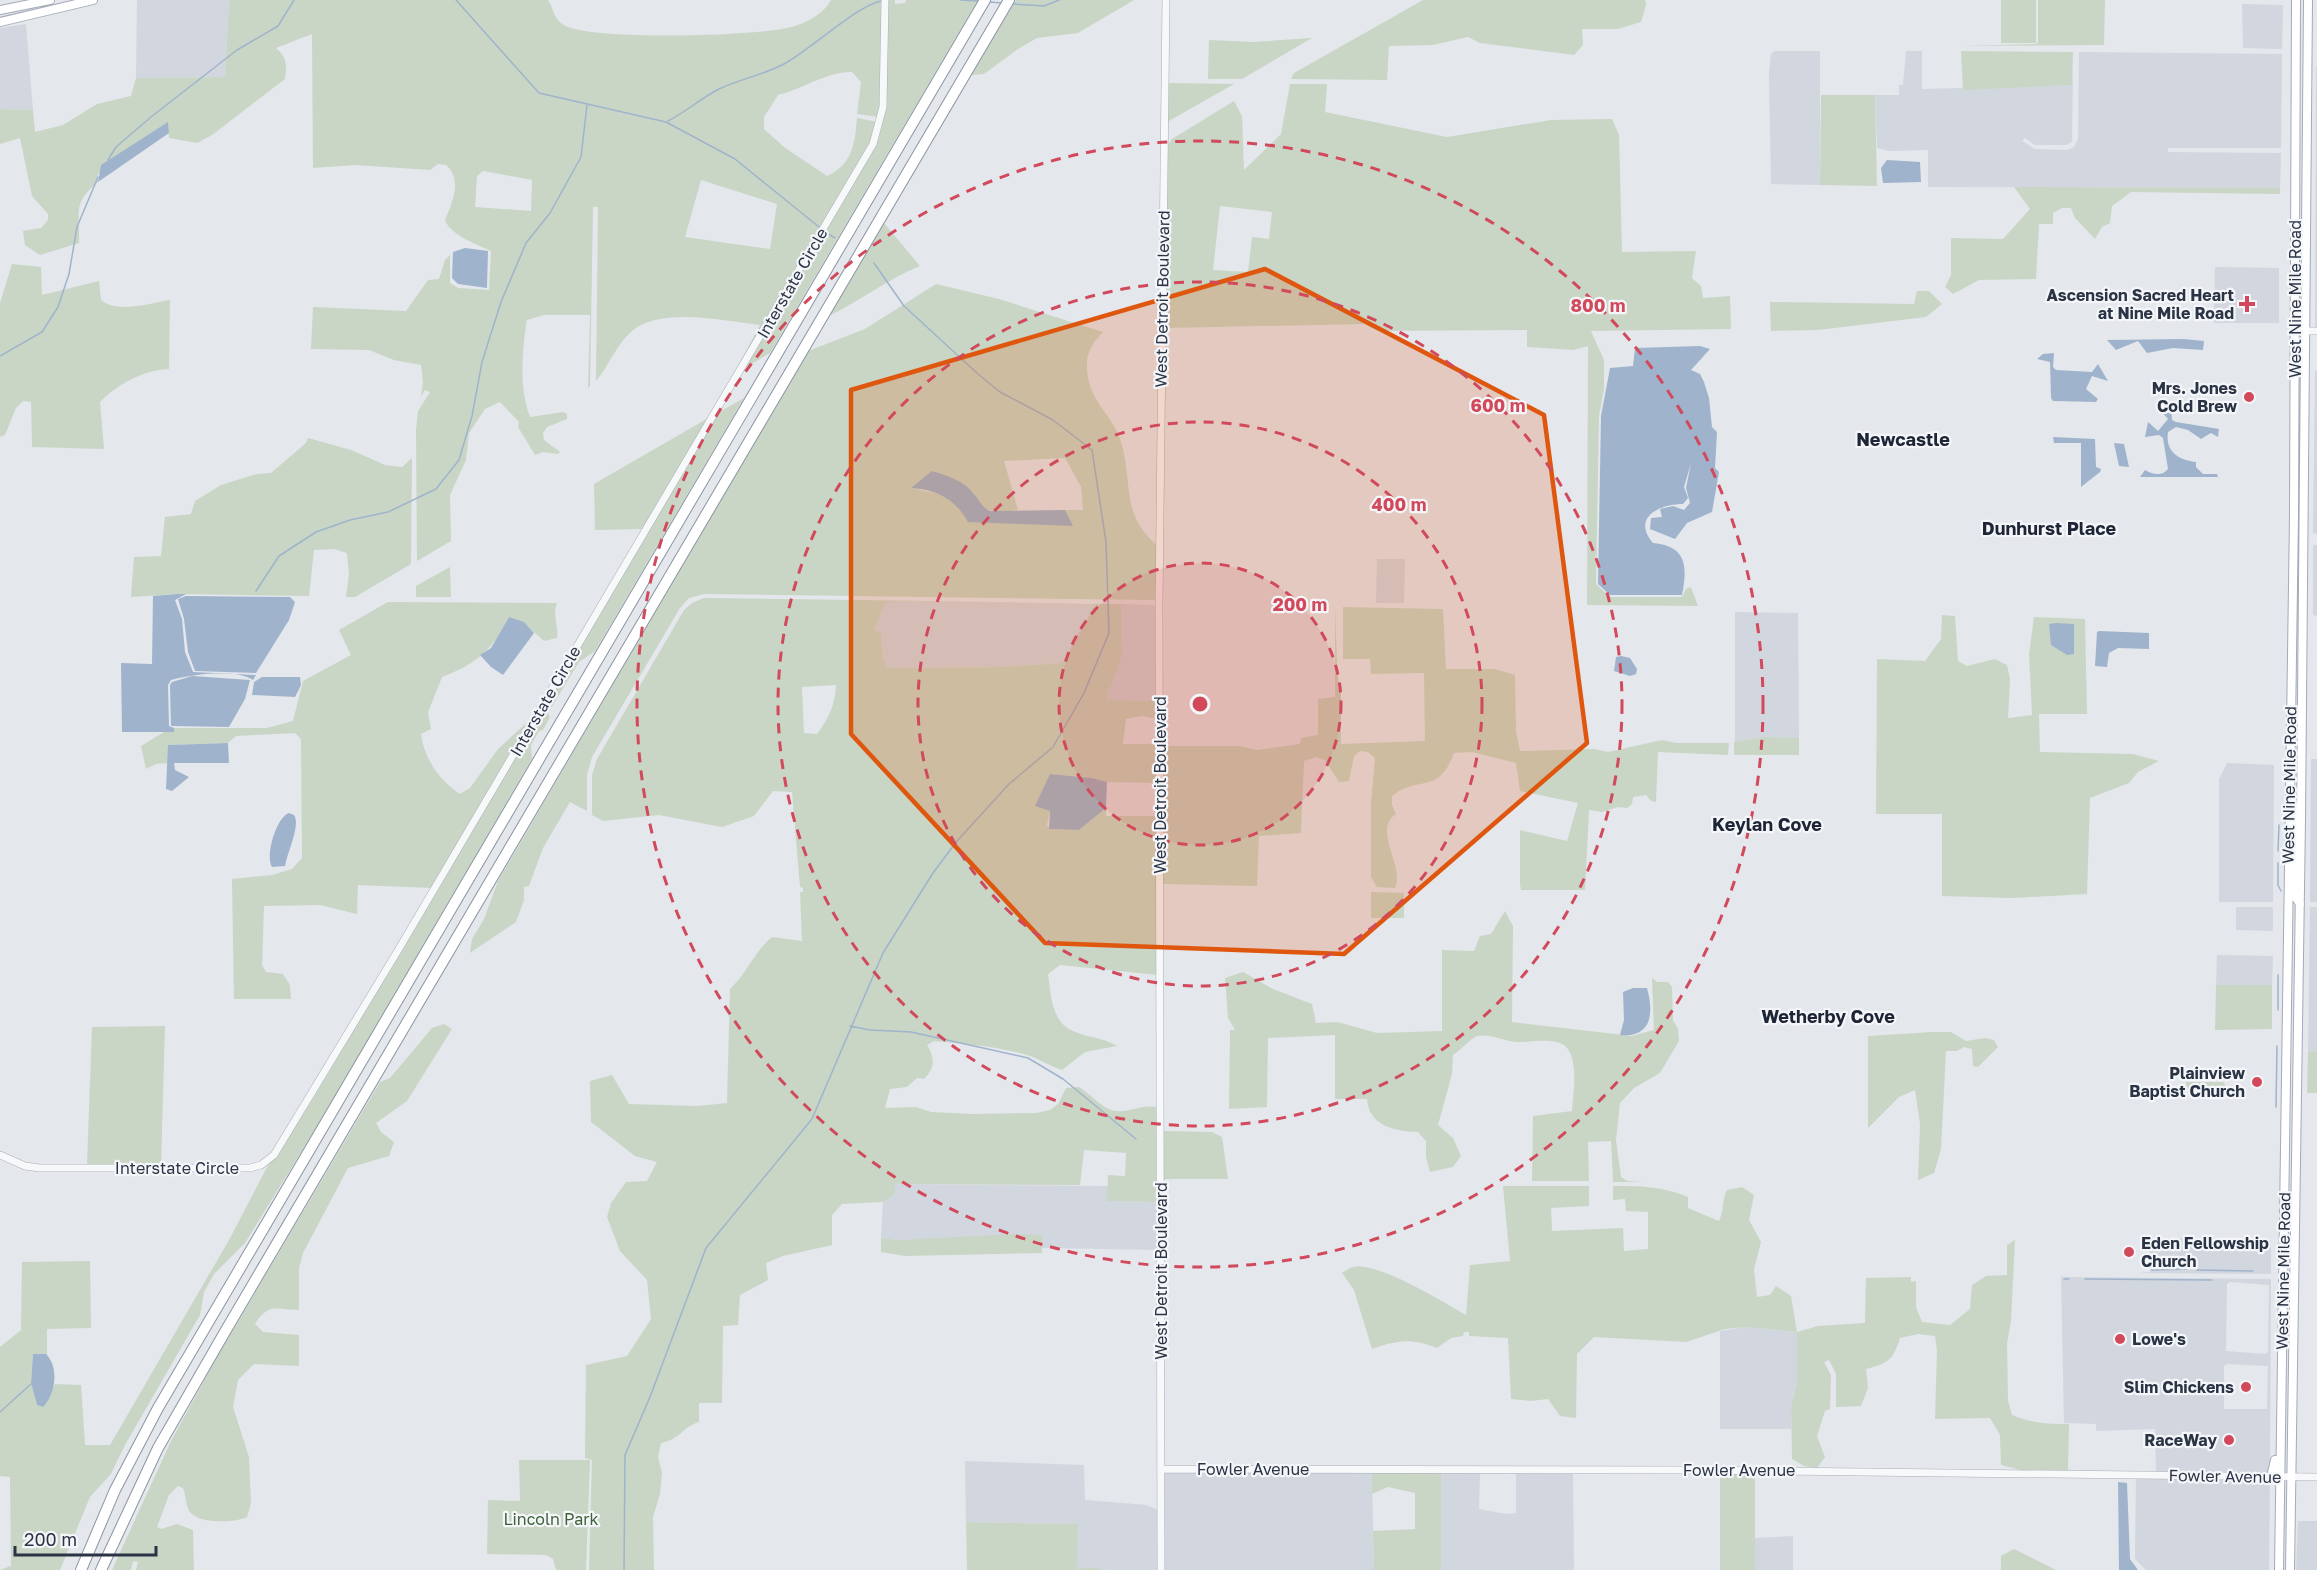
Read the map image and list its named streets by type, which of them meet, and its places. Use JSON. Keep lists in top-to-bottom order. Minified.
{"streets":{"main road":["West Nine Mile Road"],"street":["Interstate Circle","West Detroit Boulevard","Fowler Avenue"]},"crossings":[["West Detroit Boulevard","Fowler Avenue"],["West Nine Mile Road","Fowler Avenue"]],"districts":["Newcastle","Dunhurst Place","Keylan Cove","Wetherby Cove"],"parks":["Lincoln Park"],"places":{"health":["Ascension Sacred Heart at Nine Mile Road"],"other":["Mrs. Jones Cold Brew","Plainview Baptist Church","Eden Fellowship Church","Lowe's","Slim Chickens","RaceWay"]},"scale_bar":"200 m","rings":["800 m","600 m","400 m","200 m"]}
